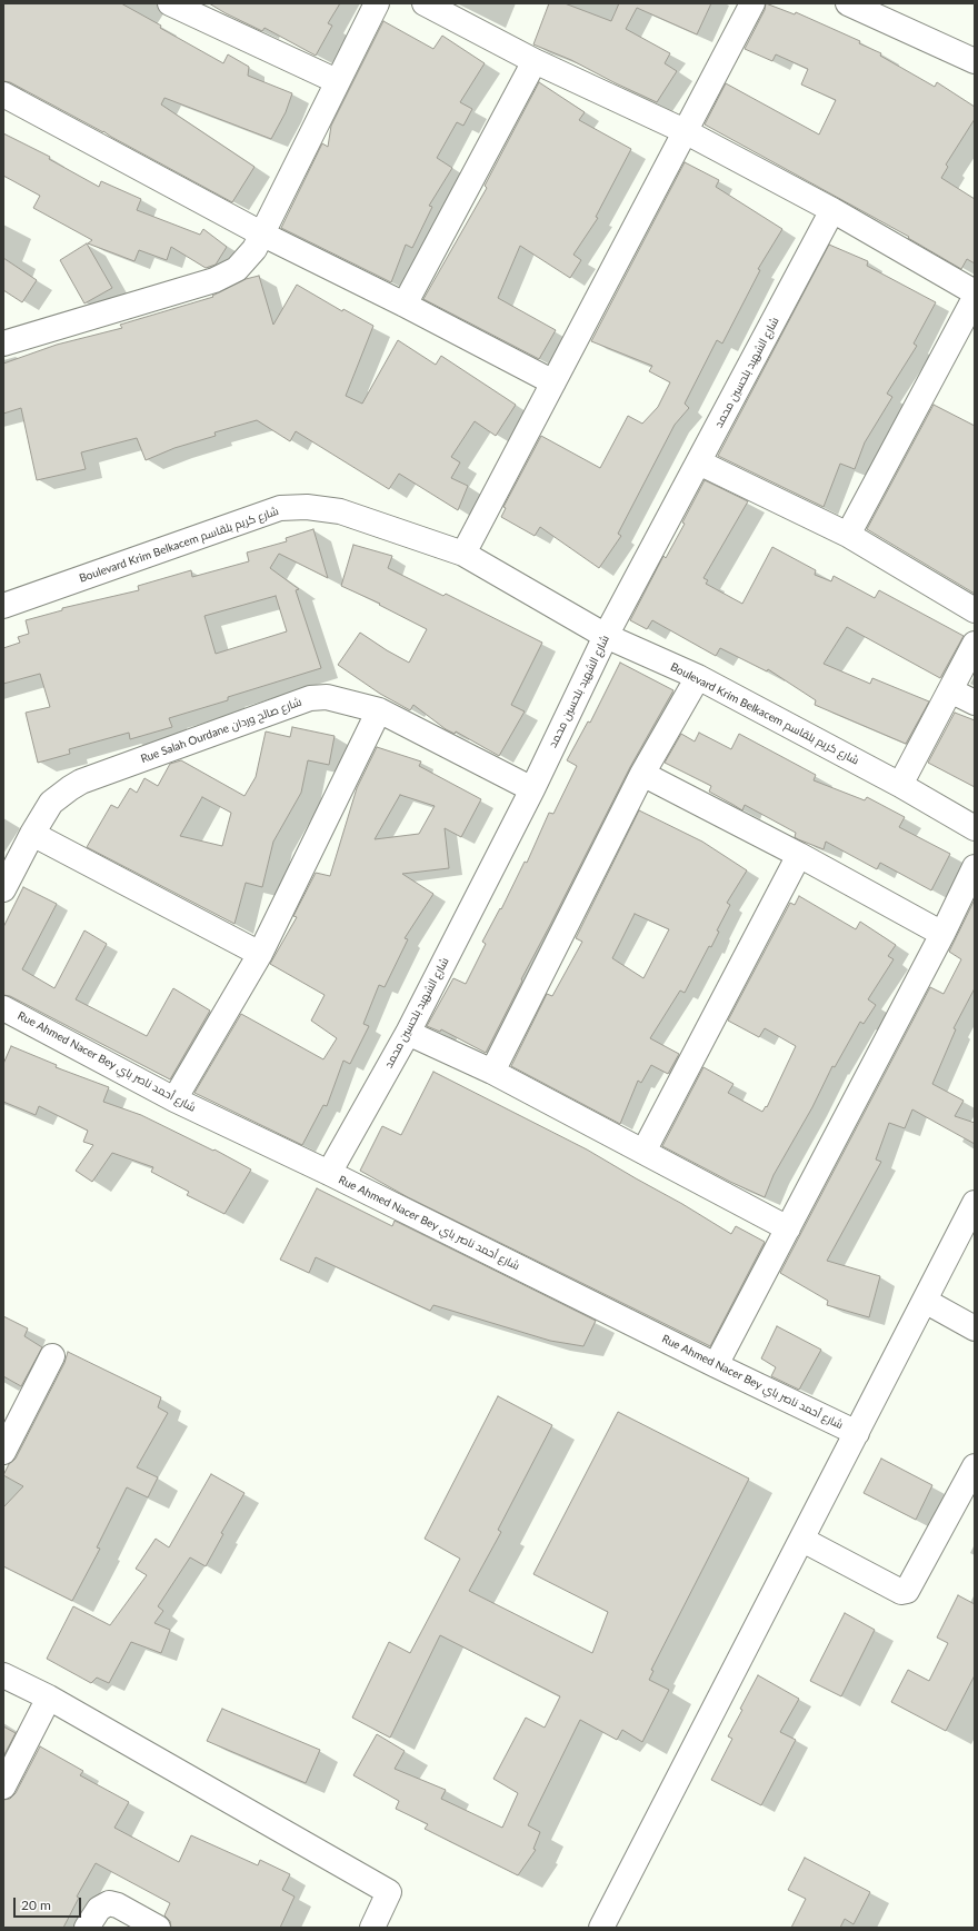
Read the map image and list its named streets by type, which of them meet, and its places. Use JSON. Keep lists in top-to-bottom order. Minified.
{"streets":{"street":["شارع الشهيد بلحسين محمد","Boulevard Krim Belkacem شارع كريم بلقاسم","Rue Salah Ourdane شارع صالح وردان","Rue Ahmed Nacer Bey شارع أحمد ناصر باي"]},"crossings":[["شارع الشهيد بلحسين محمد","Boulevard Krim Belkacem شارع كريم بلقاسم"],["شارع الشهيد بلحسين محمد","Rue Salah Ourdane شارع صالح وردان"],["شارع الشهيد بلحسين محمد","Rue Ahmed Nacer Bey شارع أحمد ناصر باي"]],"scale_bar":"20 m"}
